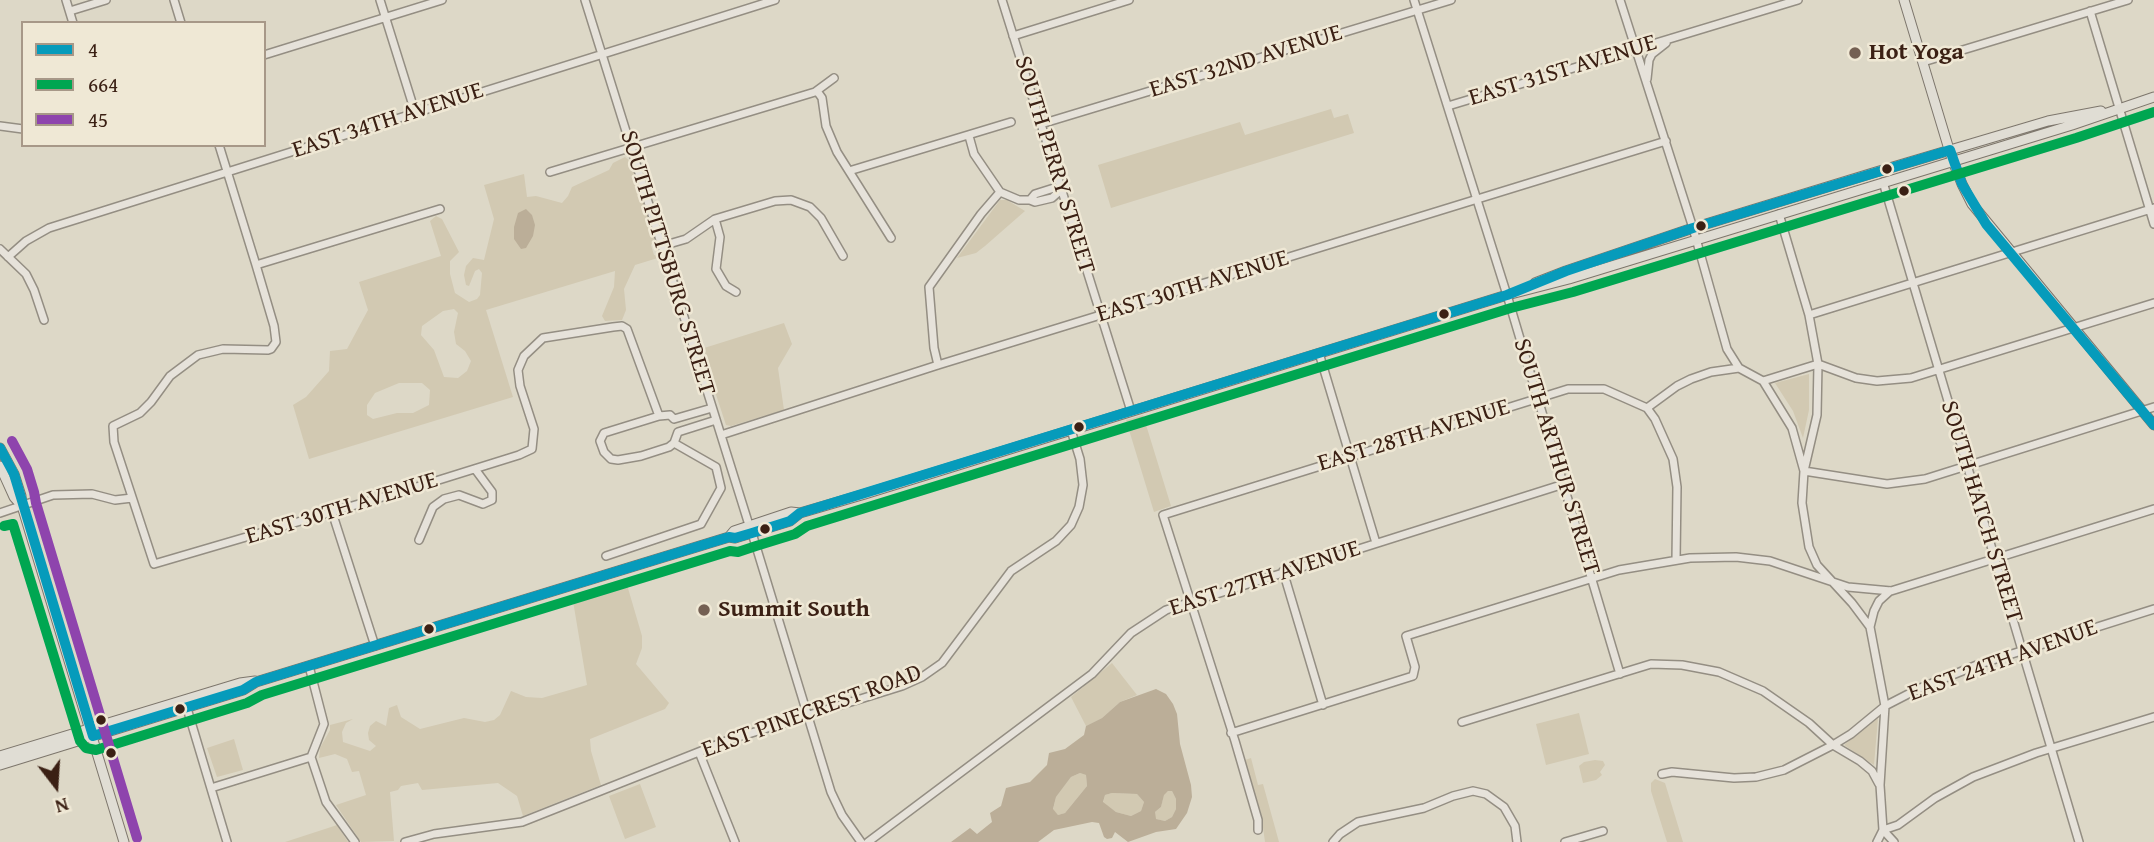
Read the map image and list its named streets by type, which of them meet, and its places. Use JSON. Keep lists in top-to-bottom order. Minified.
{"streets":{"street":["EAST 32ND AVENUE","EAST 31ST AVENUE","EAST 34TH AVENUE","SOUTH PERRY STREET","SOUTH PITTSBURG STREET","EAST 30TH AVENUE","EAST 28TH AVENUE","SOUTH ARTHUR STREET","SOUTH HATCH STREET","EAST 27TH AVENUE","EAST 24TH AVENUE","EAST PINECREST ROAD"]},"crossings":[["EAST 32ND AVENUE","SOUTH PERRY STREET"],["EAST 32ND AVENUE","SOUTH ARTHUR STREET"],["EAST 31ST AVENUE","SOUTH ARTHUR STREET"],["EAST 34TH AVENUE","SOUTH PITTSBURG STREET"],["SOUTH PERRY STREET","EAST 30TH AVENUE"],["SOUTH PITTSBURG STREET","EAST 30TH AVENUE"],["SOUTH PITTSBURG STREET","EAST PINECREST ROAD"],["EAST 30TH AVENUE","SOUTH ARTHUR STREET"],["EAST 28TH AVENUE","SOUTH ARTHUR STREET"],["EAST 28TH AVENUE","EAST 27TH AVENUE"],["SOUTH ARTHUR STREET","EAST 27TH AVENUE"],["SOUTH HATCH STREET","EAST 24TH AVENUE"]],"places":["Hot Yoga","Summit South"],"lines":["transit line 664","transit line 4","transit line 45"],"legend":["4","664","45"],"north":"bottom"}
